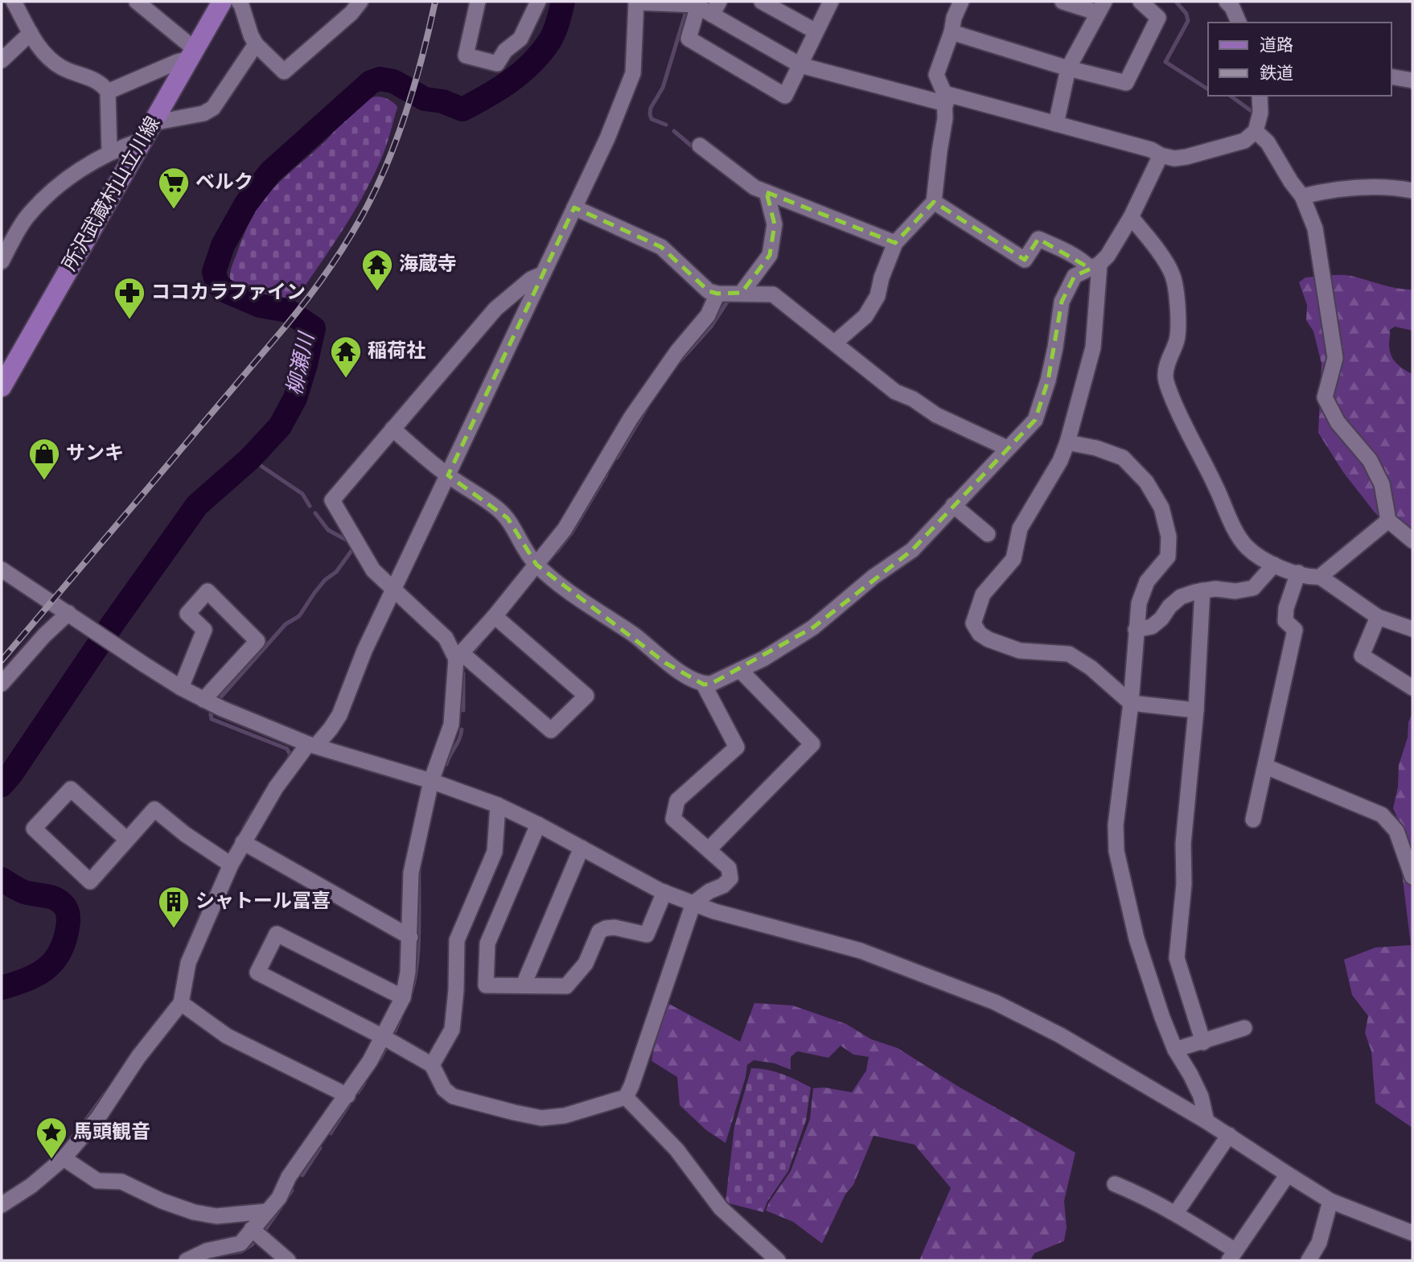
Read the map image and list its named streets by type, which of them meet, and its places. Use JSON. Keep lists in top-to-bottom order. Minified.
{"streets":{"main road":["所沢武蔵村山立川線"]},"water":["柳瀬川"],"places":{"supermarket":["ベルク"],"temple":["海蔵寺","稲荷社"],"pharmacy":["ココカラファイン"],"shop":["サンキ"],"building":["シャトール冨喜"],"place":["馬頭観音"]},"legend":["道路","鉄道"]}
